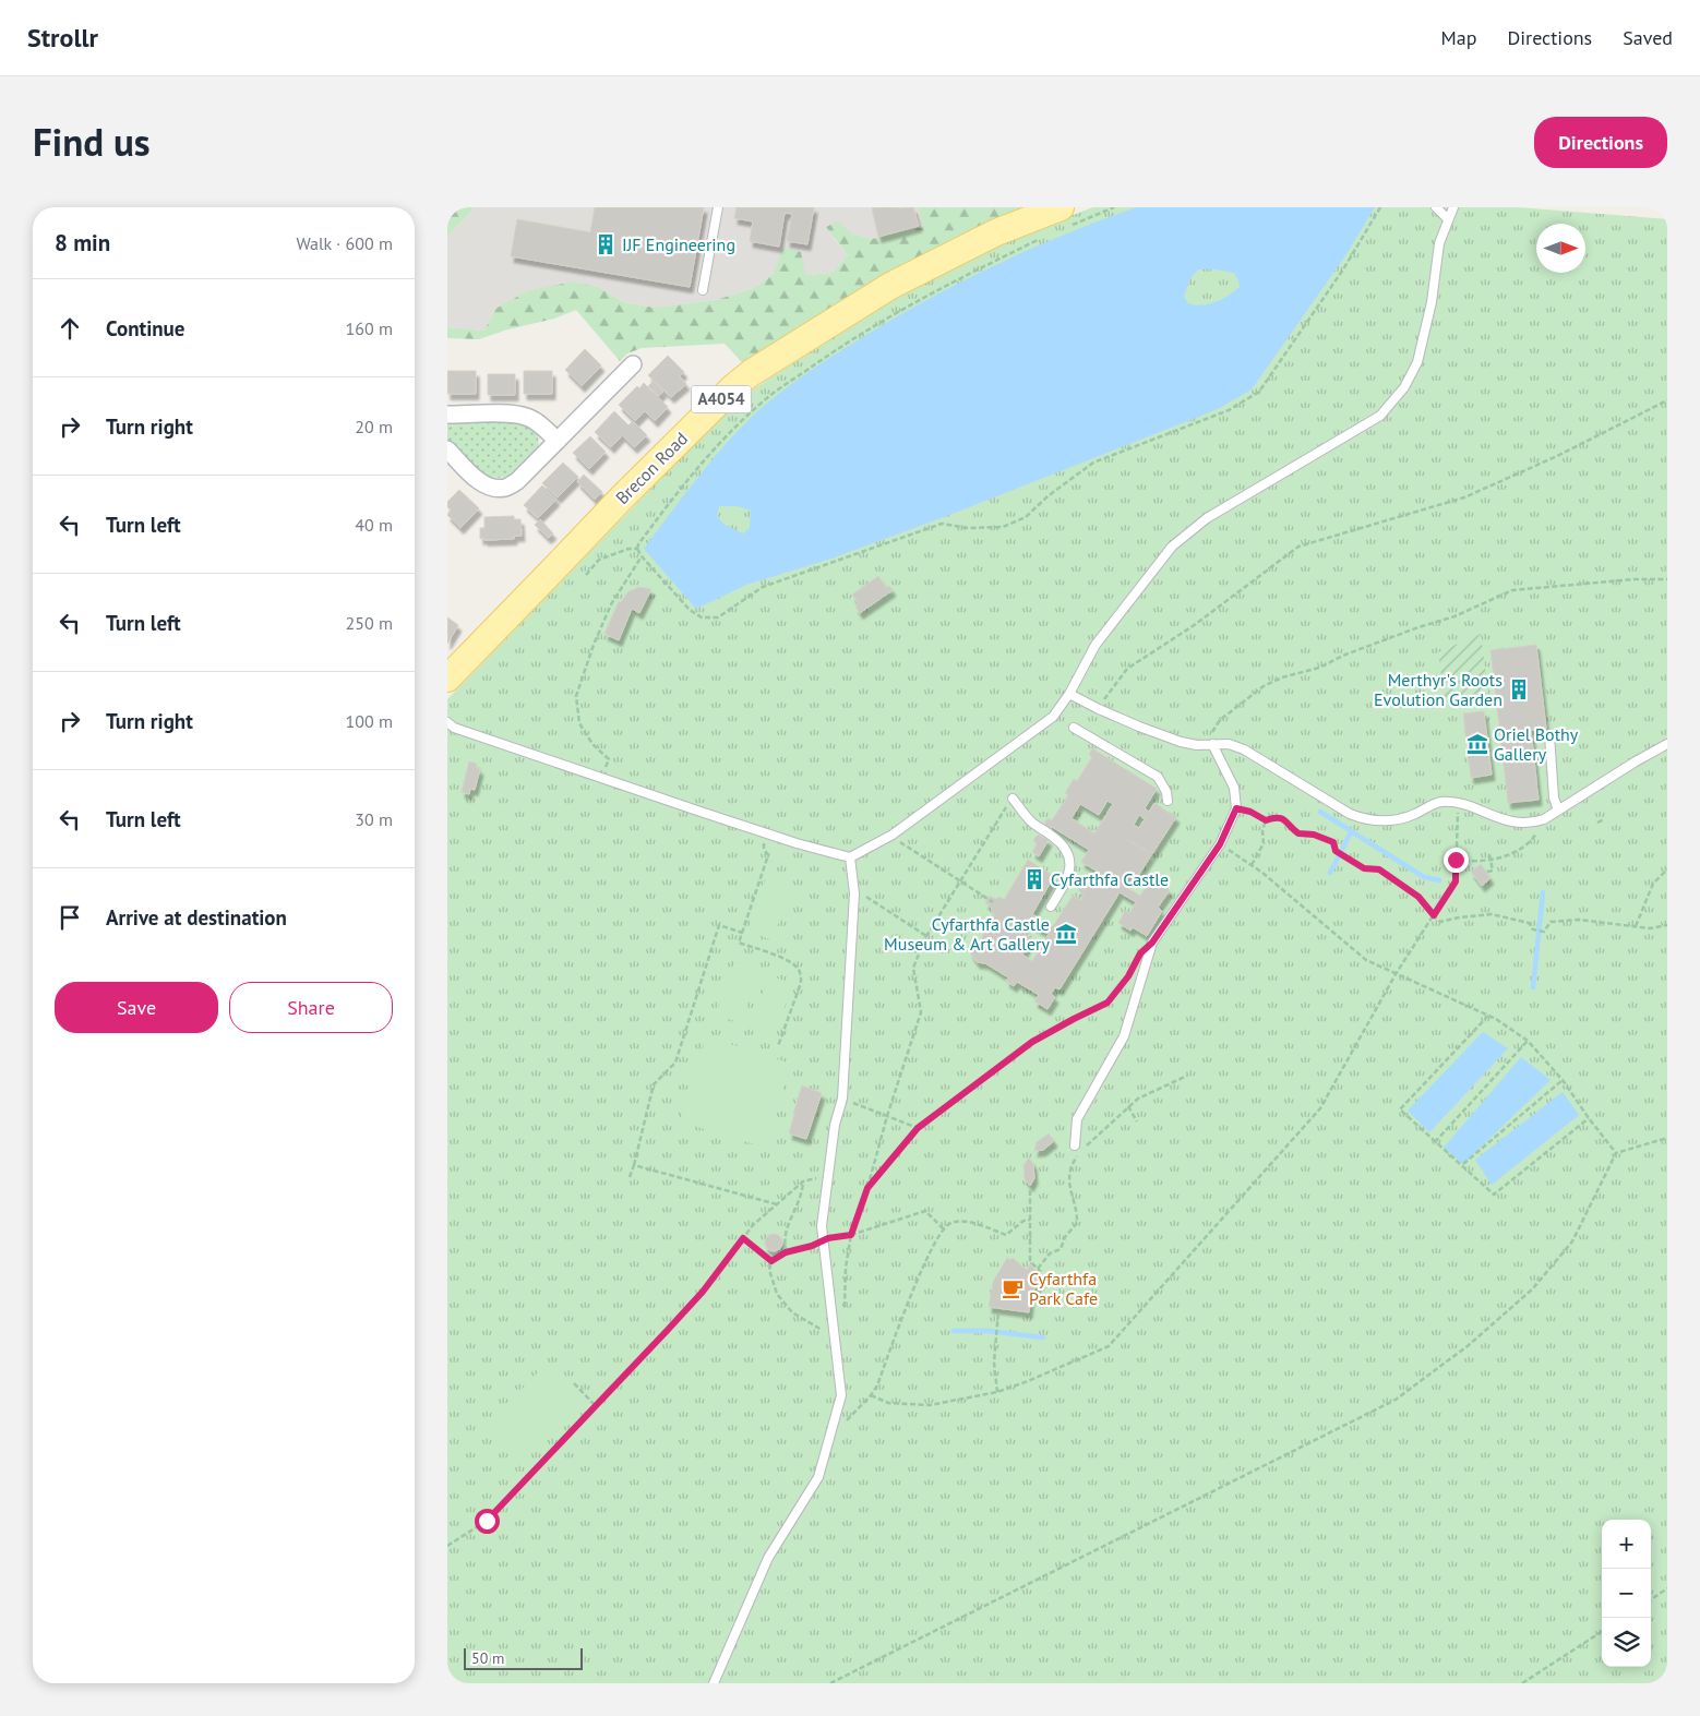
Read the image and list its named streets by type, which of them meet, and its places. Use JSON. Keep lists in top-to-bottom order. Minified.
{"streets":{"main road":["A4054","Brecon Road"]},"places":{"building":["IJF Engineering","Merthyr's Roots Evolution Garden","Cyfarthfa Castle"],"museum":["Oriel Bothy Gallery","Cyfarthfa Castle Museum & Art Gallery"],"cafe":["Cyfarthfa Park Cafe"]},"scale_bar":"50 m","north":"right","page":{"header":"Strollr","nav":["Map","Directions","Saved"],"title":"Find us","buttons":["Directions",["Save","Share"]],"heading":["8 min","Walk · 600 m"],"list":[["Continue","160 m"],["Turn right","20 m"],["Turn left","40 m"],["Turn left","250 m"],["Turn right","100 m"],["Turn left","30 m"],"Arrive at destination"],"map_buttons":["+","−"],"scale":"50 m"}}
